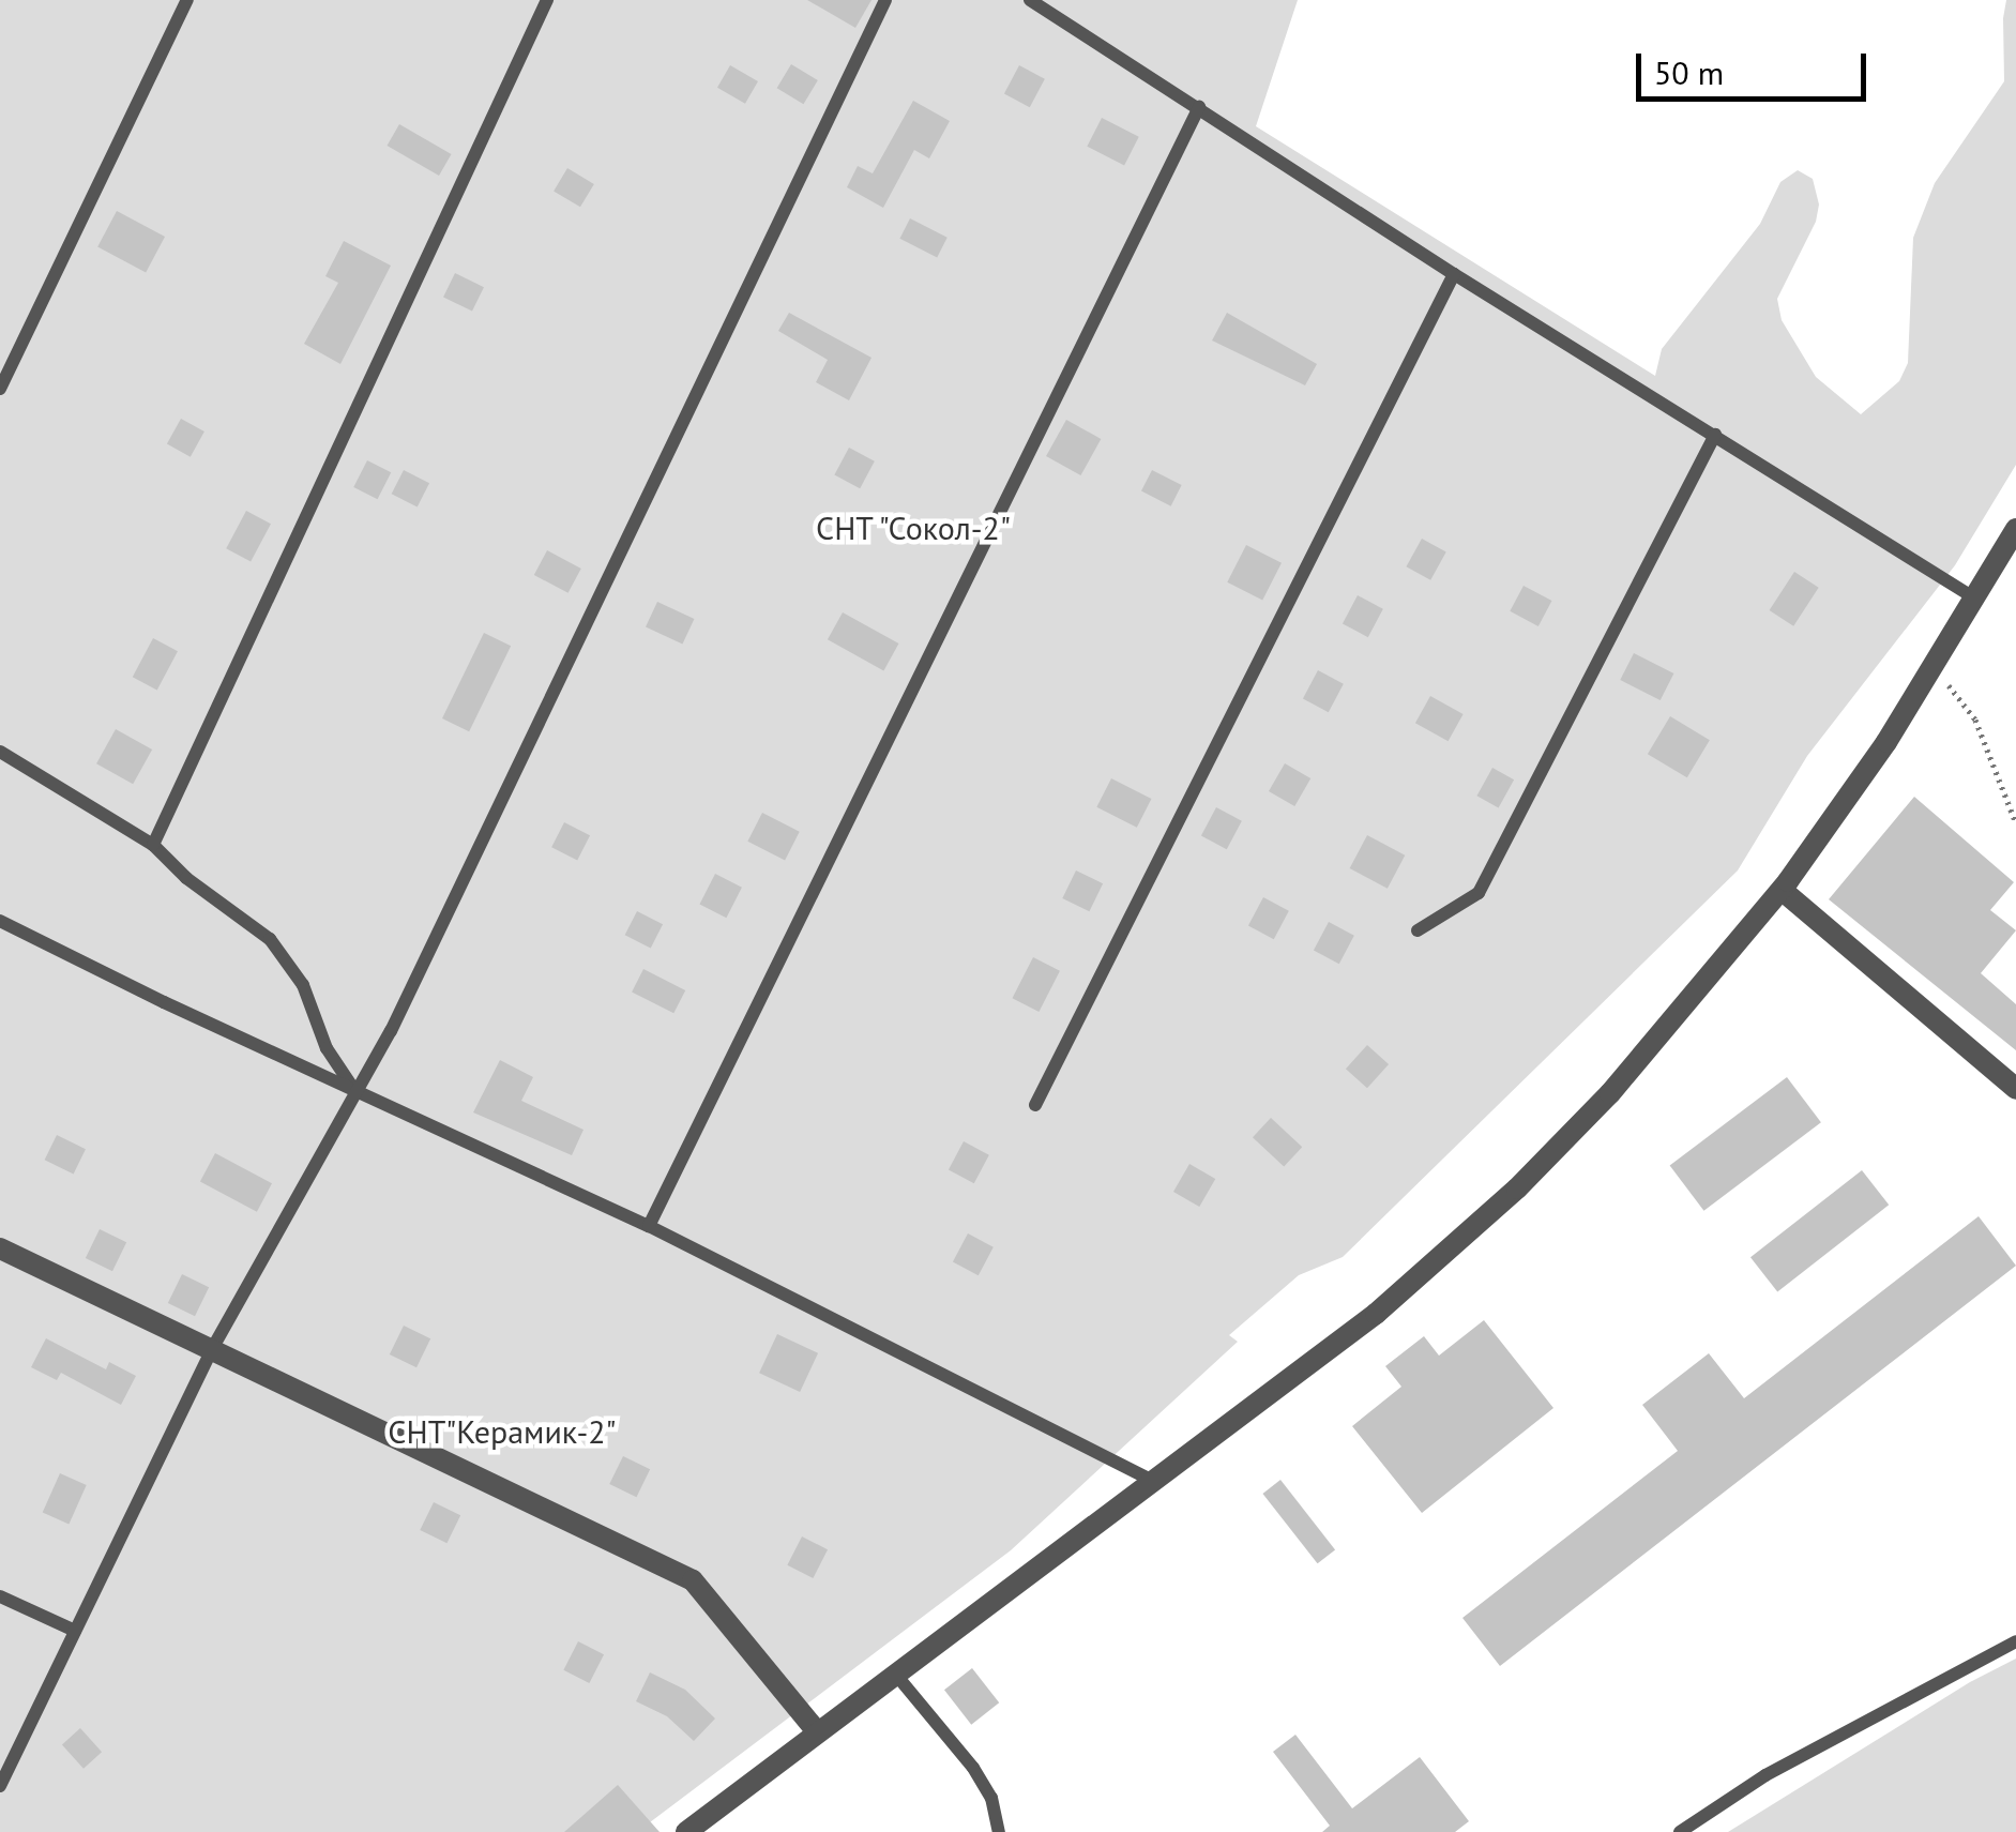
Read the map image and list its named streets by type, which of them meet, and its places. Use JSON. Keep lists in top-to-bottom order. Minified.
{"parks":["СНТ \"Сокол-2\"","СНТ\"Керамик-2\""],"scale_bar":"50 m"}
